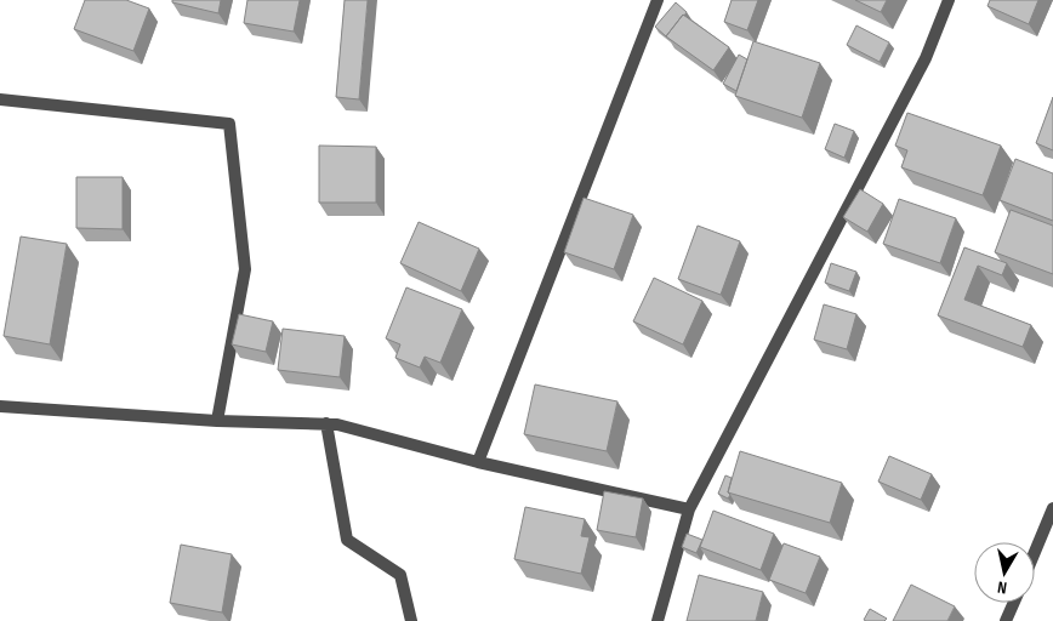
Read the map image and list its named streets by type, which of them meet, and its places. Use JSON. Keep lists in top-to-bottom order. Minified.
{"north":"bottom"}
